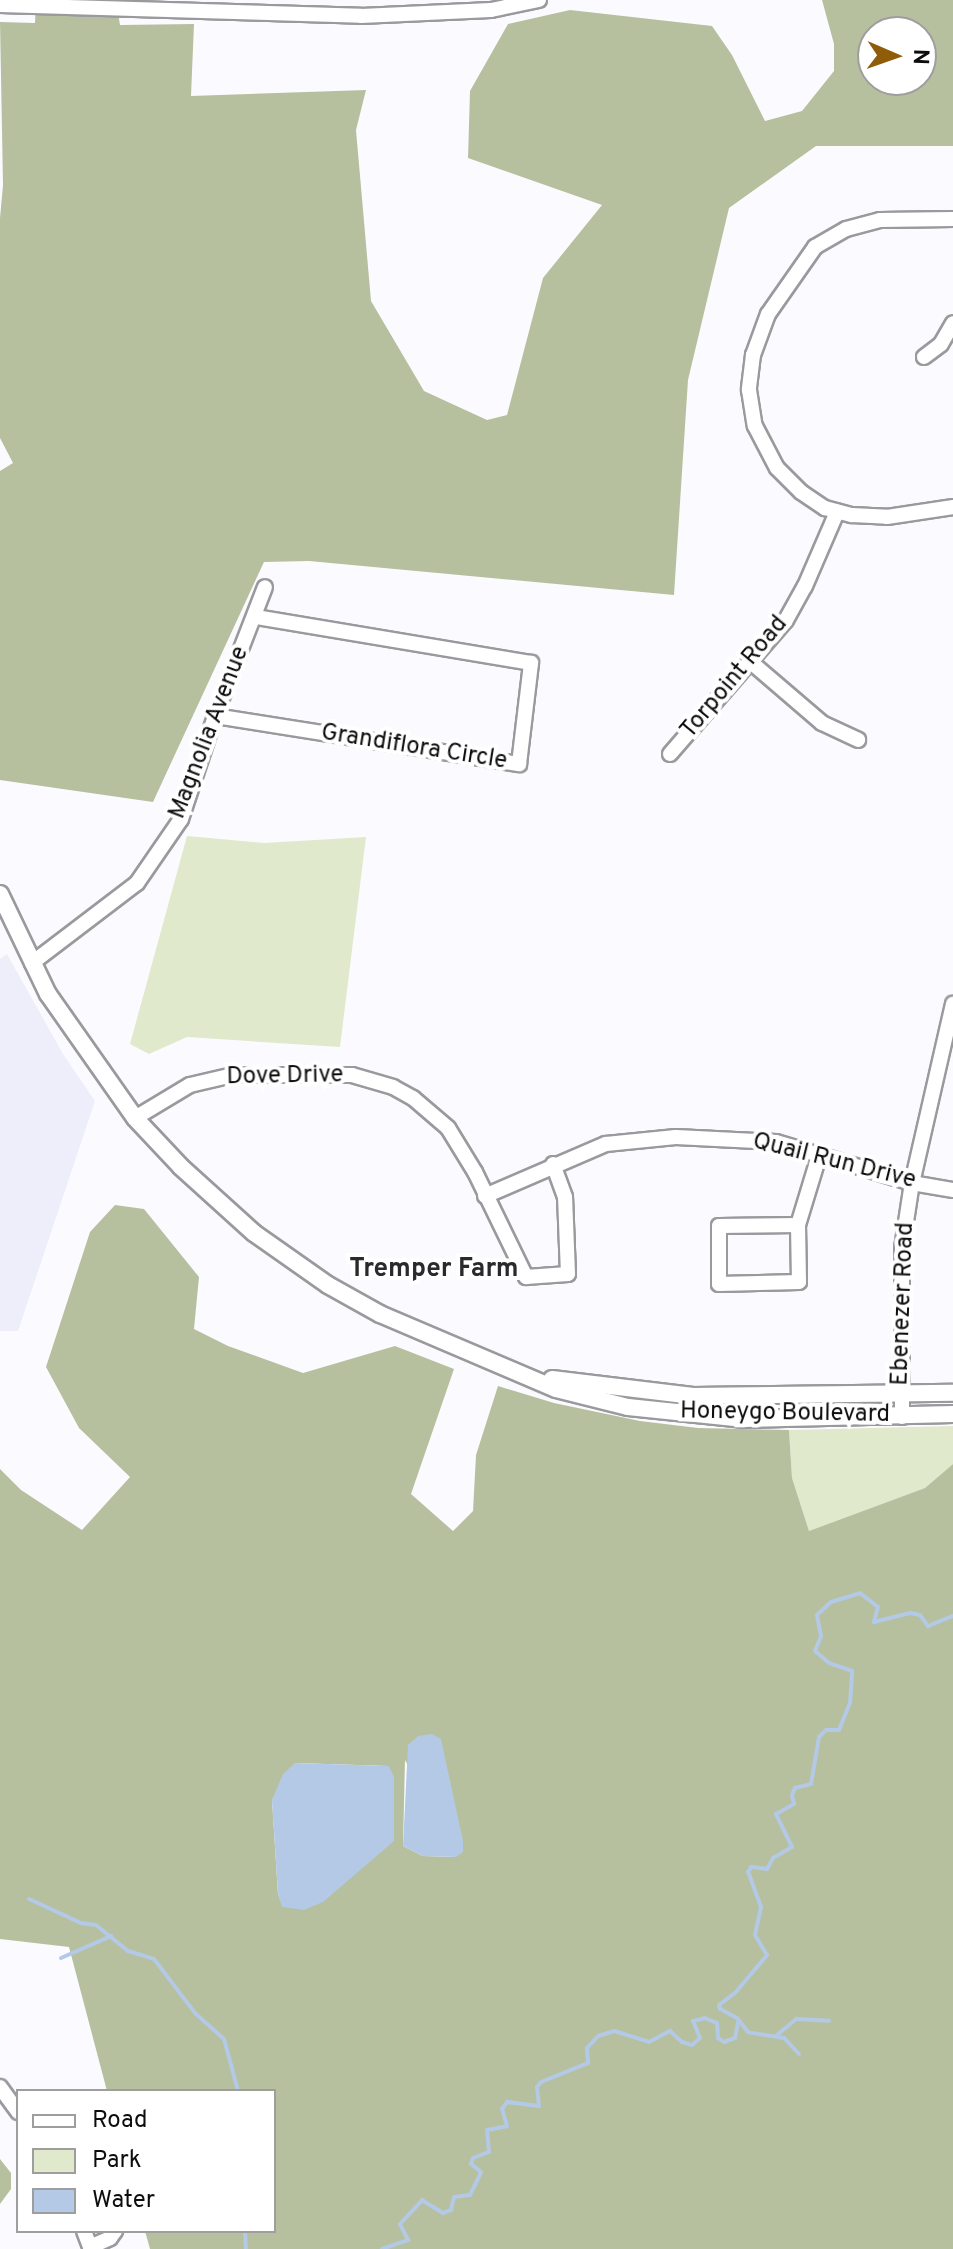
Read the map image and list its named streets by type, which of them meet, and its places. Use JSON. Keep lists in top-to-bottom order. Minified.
{"streets":{"main road":["Honeygo Boulevard"],"street":["Torpoint Road","Magnolia Avenue","Grandiflora Circle","Dove Drive","Quail Run Drive","Ebenezer Road"]},"crossings":[["Magnolia Avenue","Grandiflora Circle"],["Magnolia Avenue","Honeygo Boulevard"],["Dove Drive","Quail Run Drive"],["Dove Drive","Honeygo Boulevard"],["Quail Run Drive","Ebenezer Road"],["Ebenezer Road","Honeygo Boulevard"]],"districts":["Tremper Farm"],"legend":["Road","Park","Water"],"north":"right"}
